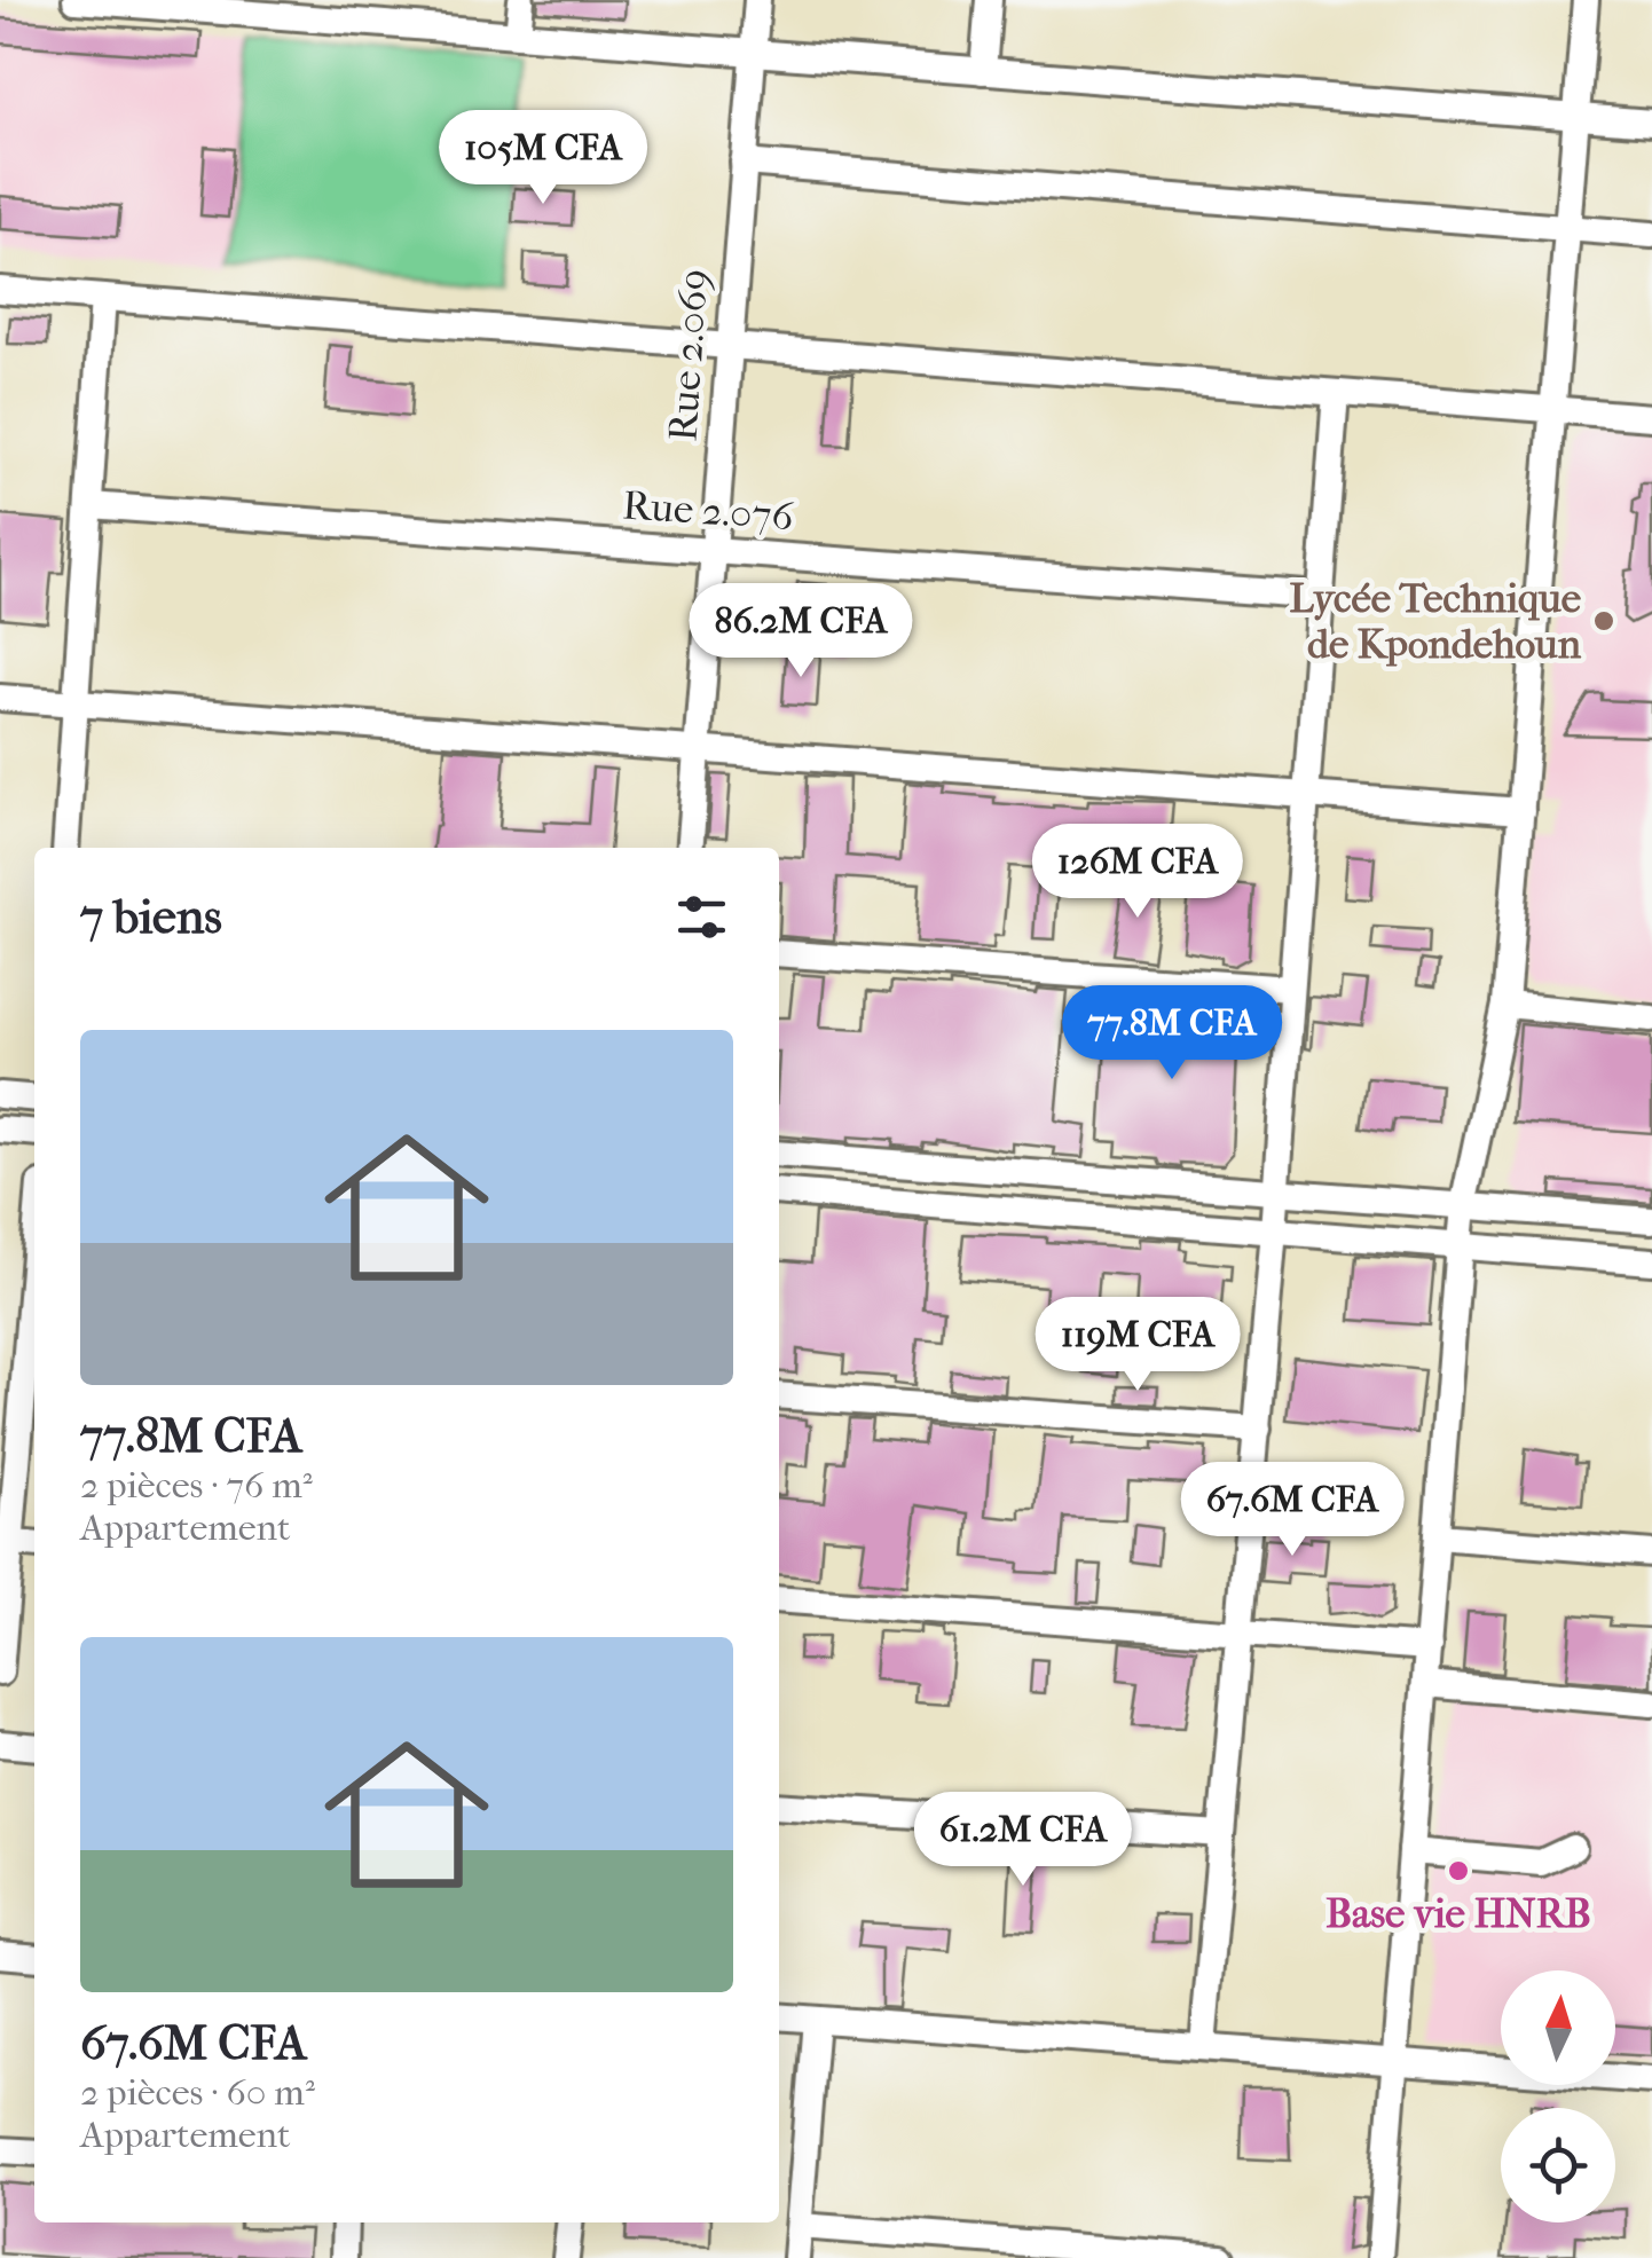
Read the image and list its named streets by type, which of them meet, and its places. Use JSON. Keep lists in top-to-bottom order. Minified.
{"streets":{"street":["Rue 2.069","Rue 2.076"]},"crossings":[["Rue 2.069","Rue 2.076"]],"places":["Lycée Technique de Kpondehoun","Base vie HNRB"],"north":"top","page":{"price":["105M CFA","86.2M CFA","126M CFA","77.8M CFA","119M CFA","67.6M CFA","61.2M CFA"],"heading":"7 biens","list":[{"name":"77.8M CFA","note":"2 pièces · 76 m² · Appartement"},{"name":"67.6M CFA","note":"2 pièces · 60 m² · Appartement"}]}}
